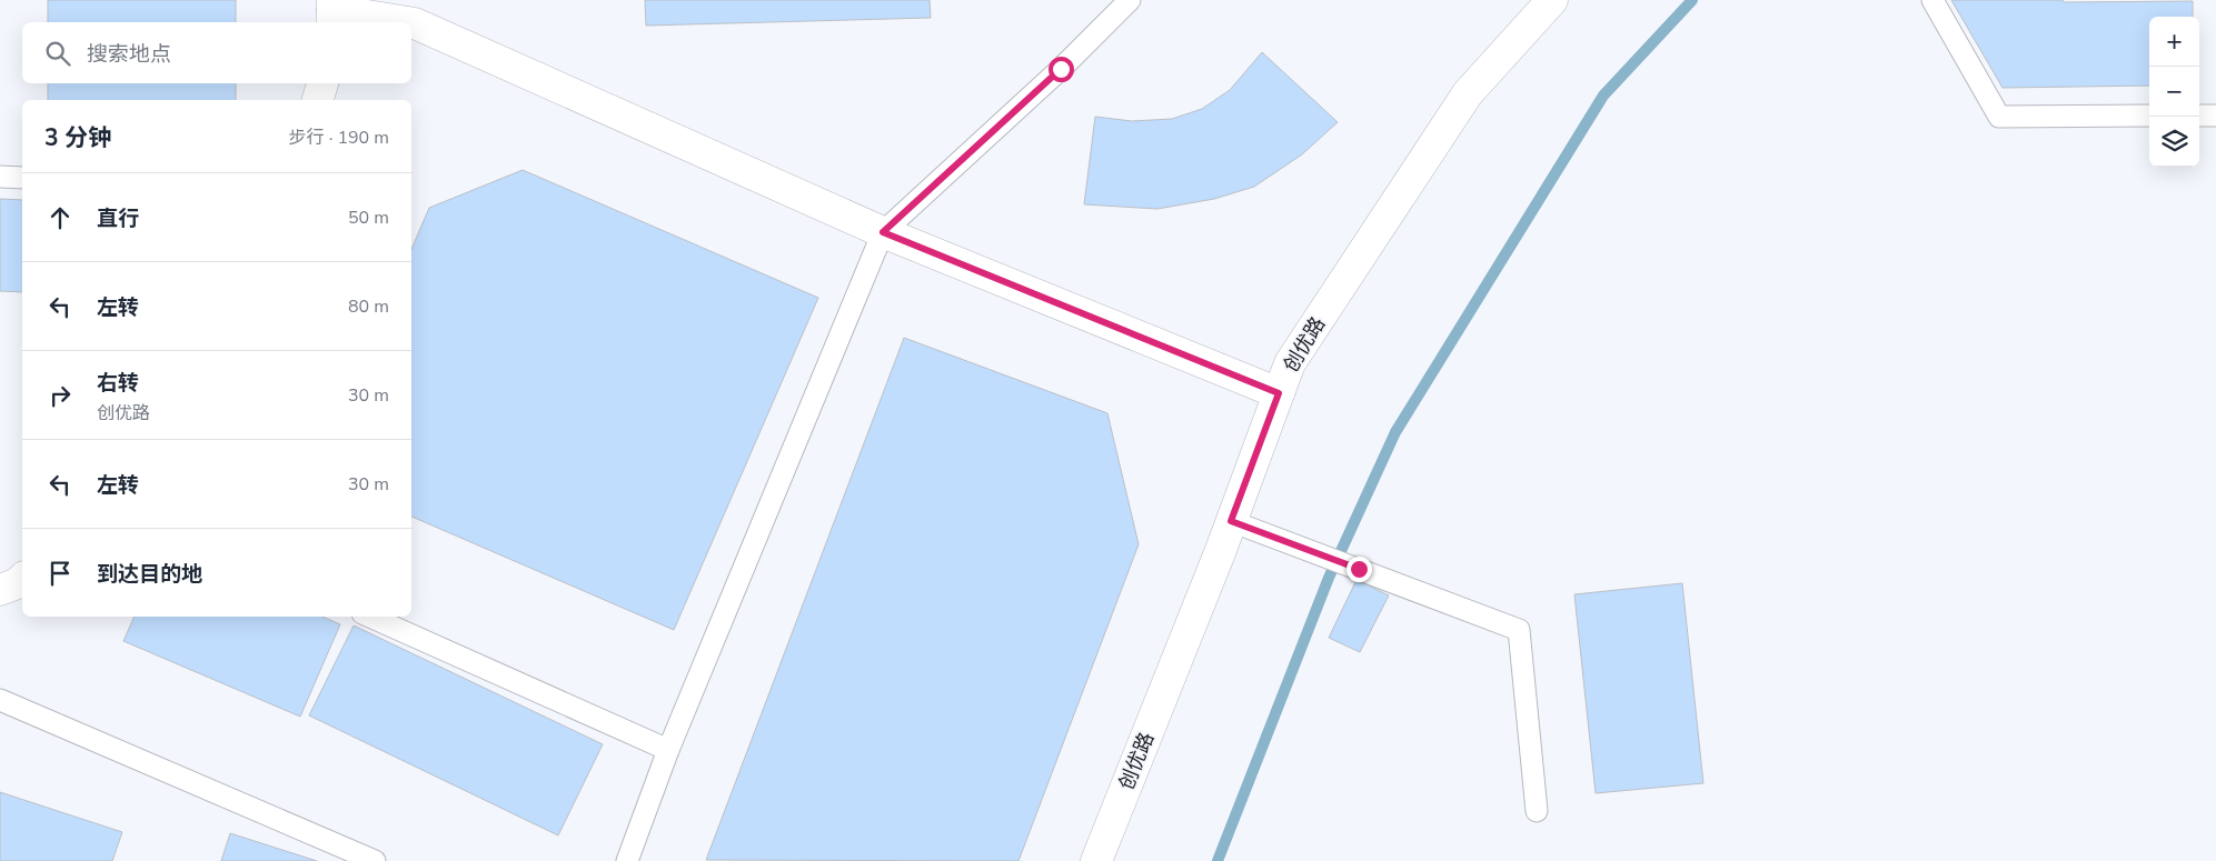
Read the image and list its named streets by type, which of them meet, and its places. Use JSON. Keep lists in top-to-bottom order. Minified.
{"streets":{"street":["创优路"]},"page":{"map_buttons":["+","−"],"search":"搜索地点","heading":["3 分钟","步行 · 190 m"],"list":[["直行","50 m"],["左转","80 m"],["右转","创优路","30 m"],["左转","30 m"],"到达目的地"]}}
